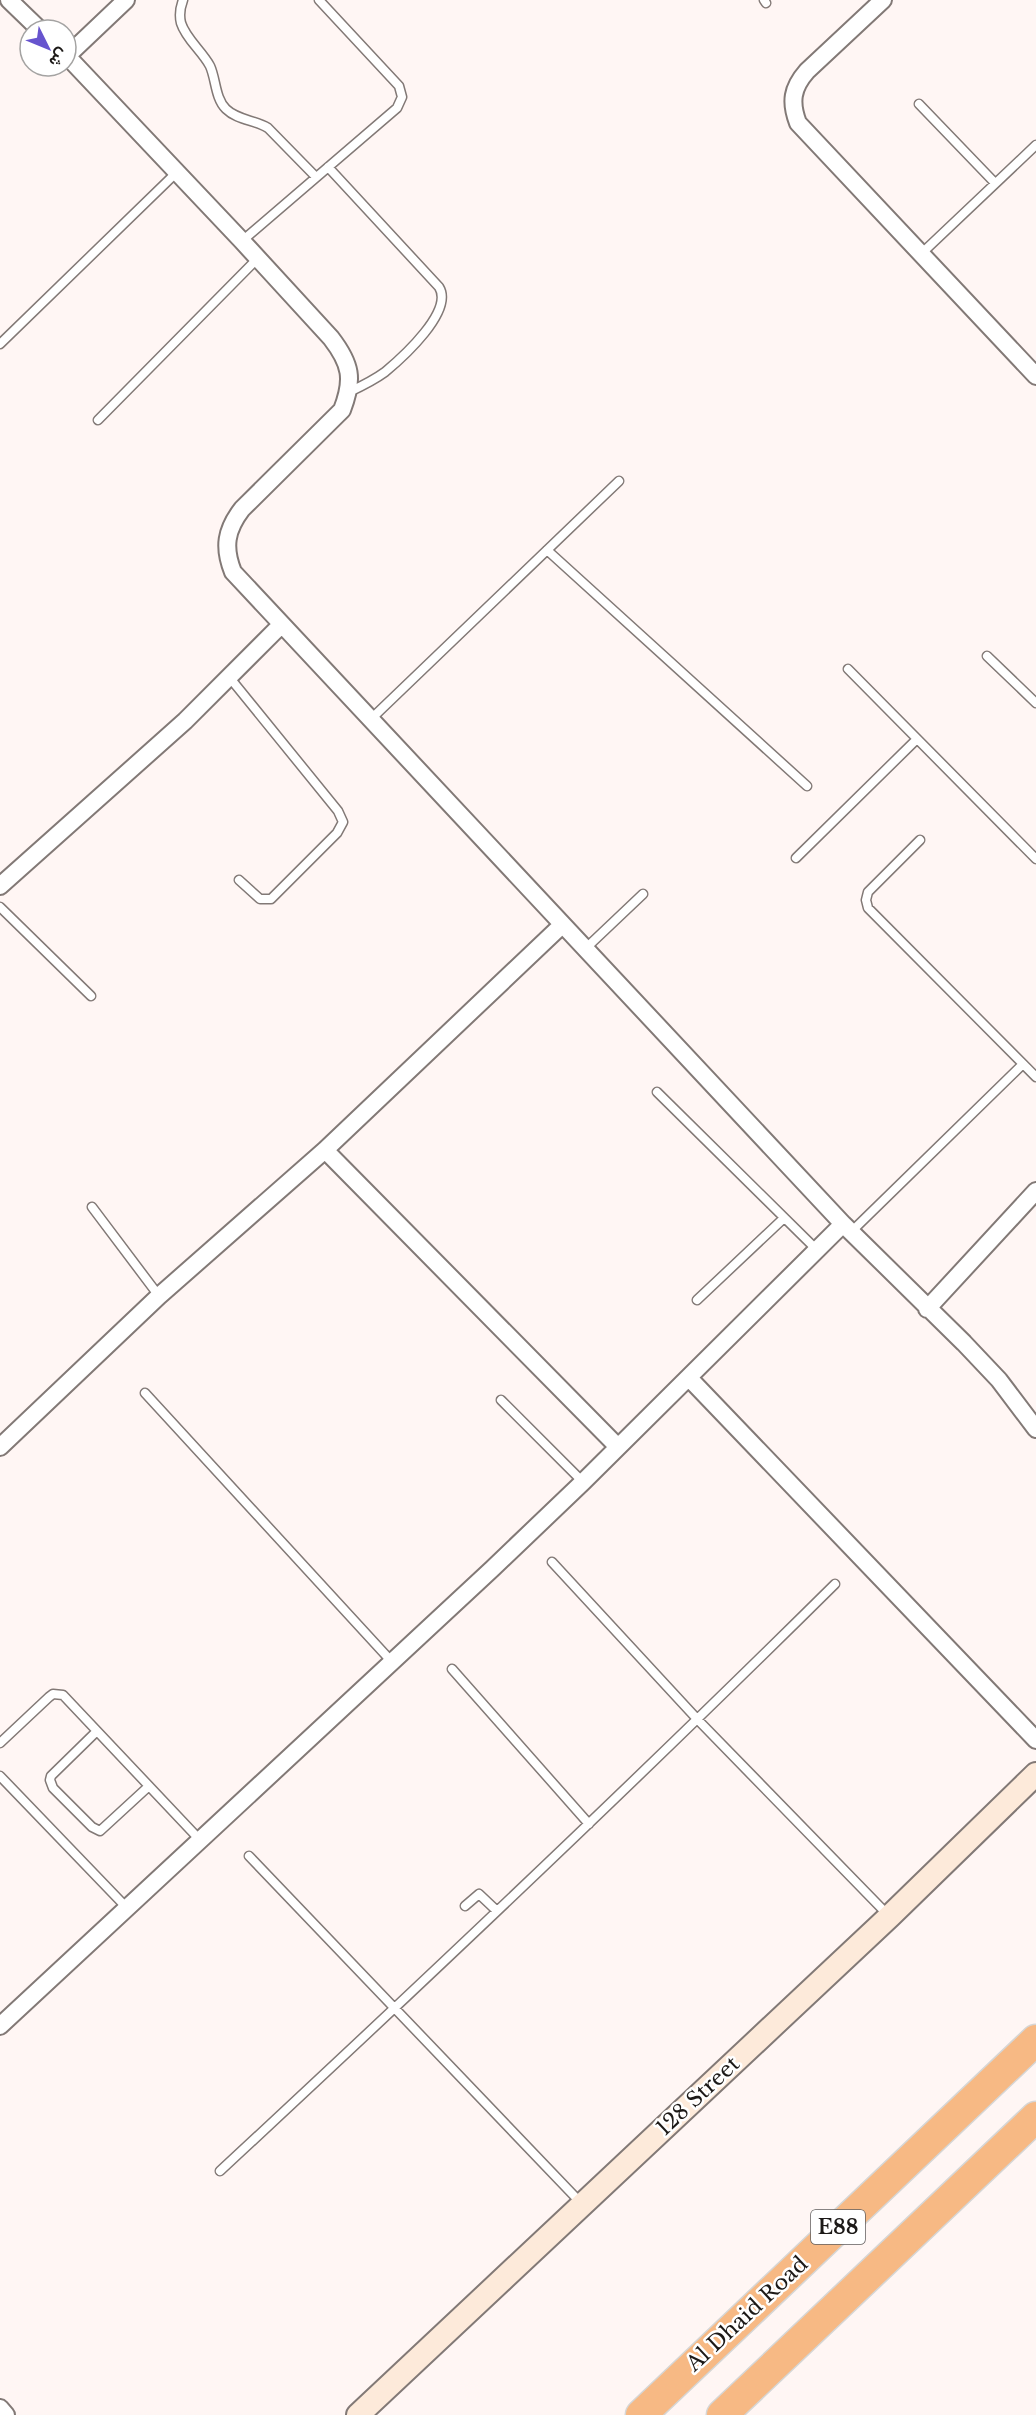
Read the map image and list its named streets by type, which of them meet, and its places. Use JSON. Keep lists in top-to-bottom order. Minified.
{"streets":{"highway":["E88","Al Dhaid Road"],"street":["128 Street"]},"north":"bottom right"}
